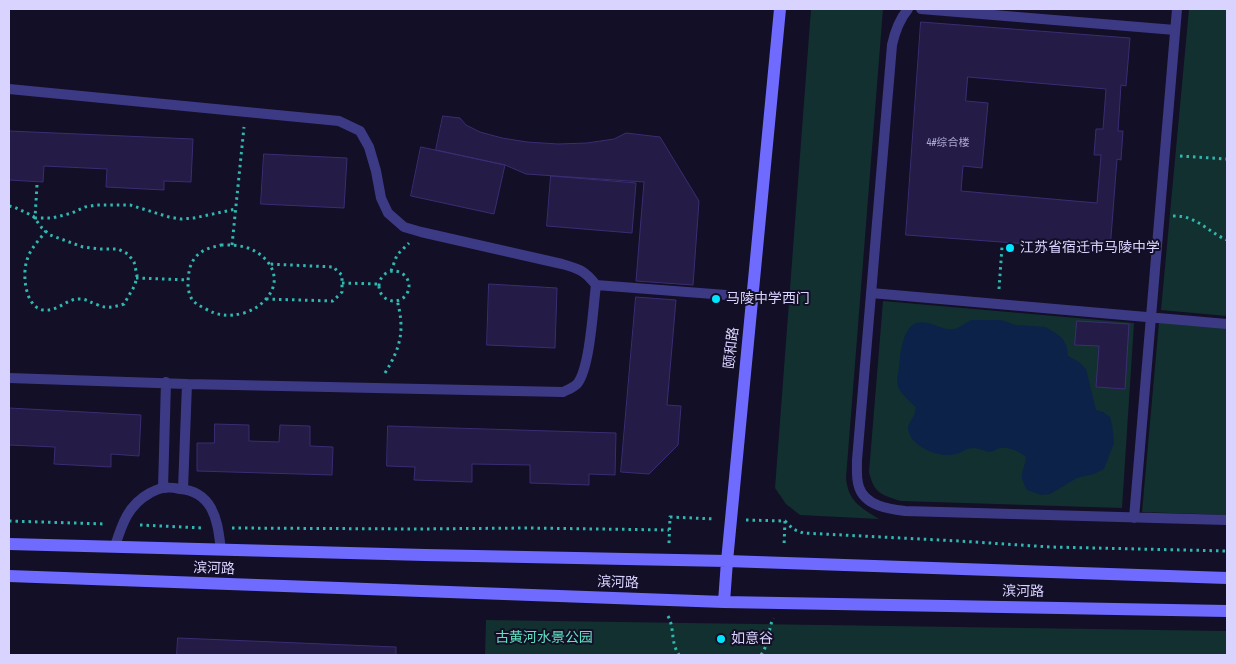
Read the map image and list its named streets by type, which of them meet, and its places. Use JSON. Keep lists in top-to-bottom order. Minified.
{"streets":{"main road":["颐和路","滨河路"]},"crossings":[["颐和路","滨河路"]],"parks":["古黄河水景公园"],"places":["江苏省宿迁市马陵中学","马陵中学西门","如意谷"],"house_numbers":["4#综合楼"]}
